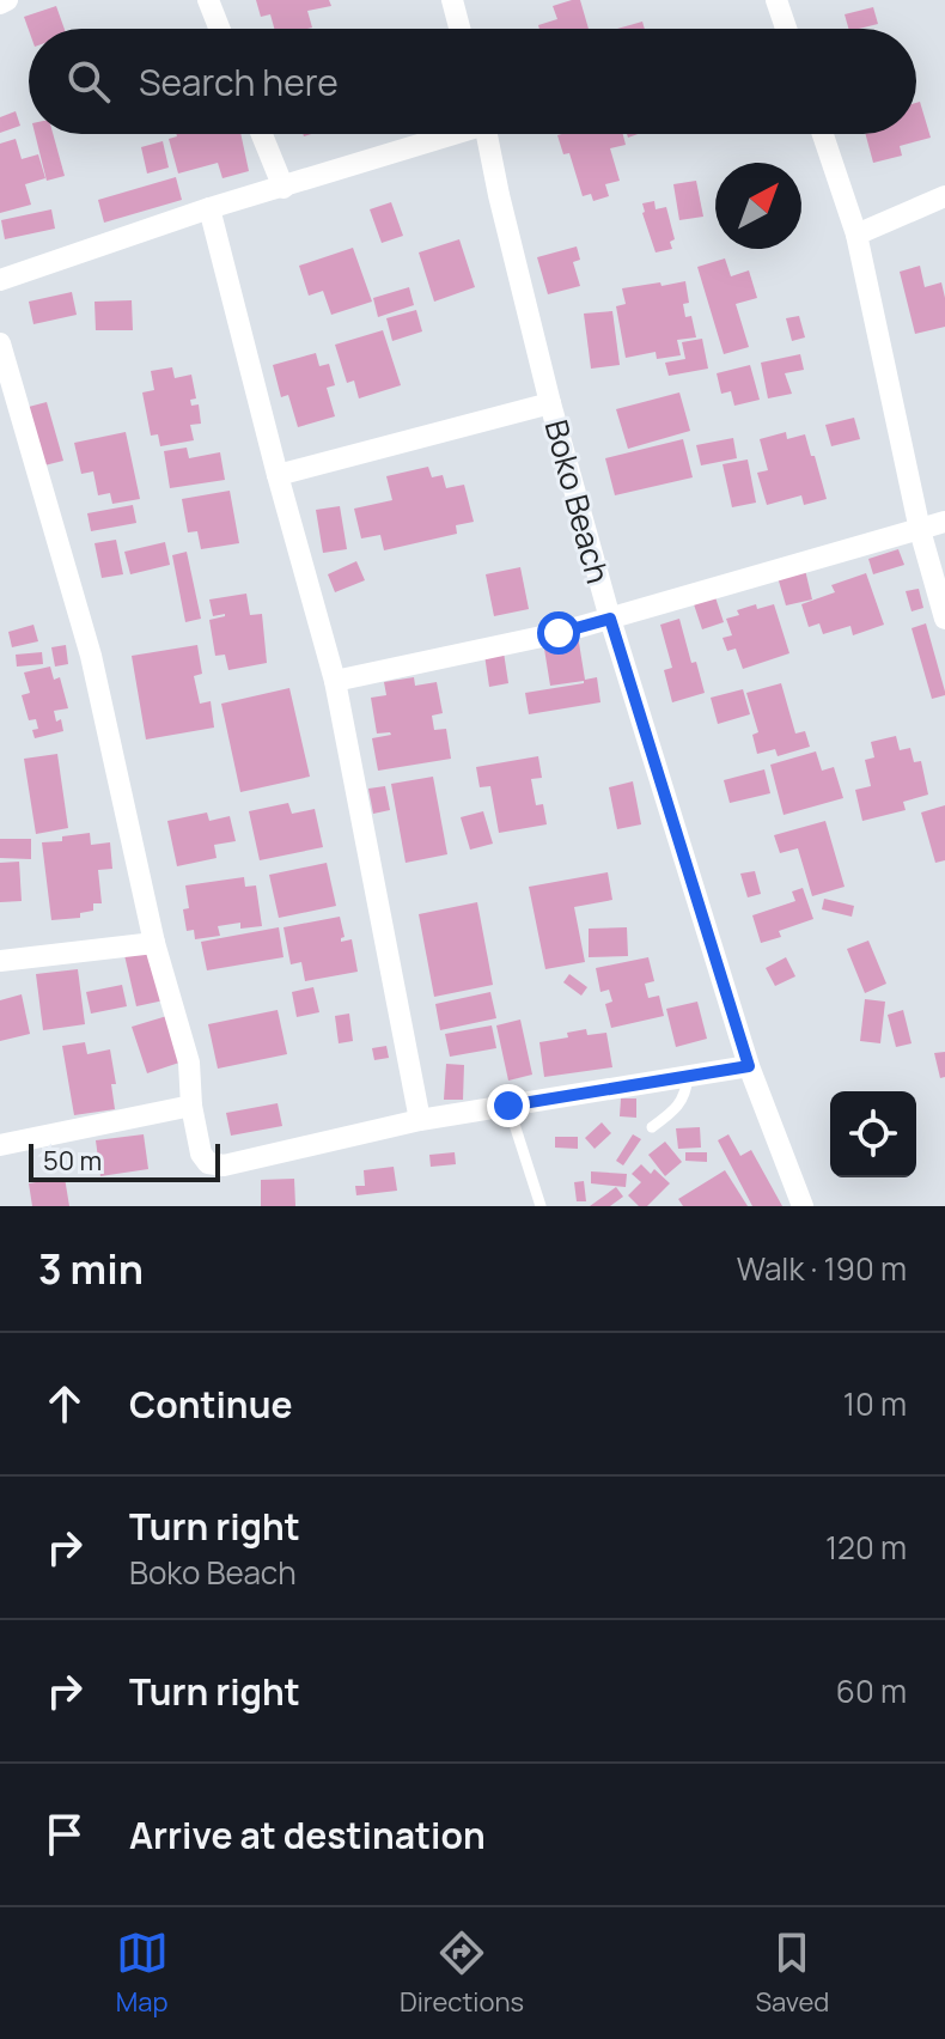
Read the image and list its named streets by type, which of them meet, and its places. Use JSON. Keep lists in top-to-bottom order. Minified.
{"streets":{"street":["Boko Beach"]},"scale_bar":"50 m","north":"top right","page":{"search":"Search here","scale":"50 m","heading":["3 min","Walk · 190 m"],"list":[["Continue","10 m"],["Turn right","Boko Beach","120 m"],["Turn right","60 m"],"Arrive at destination"],"nav":["Map","Directions","Saved"]}}
